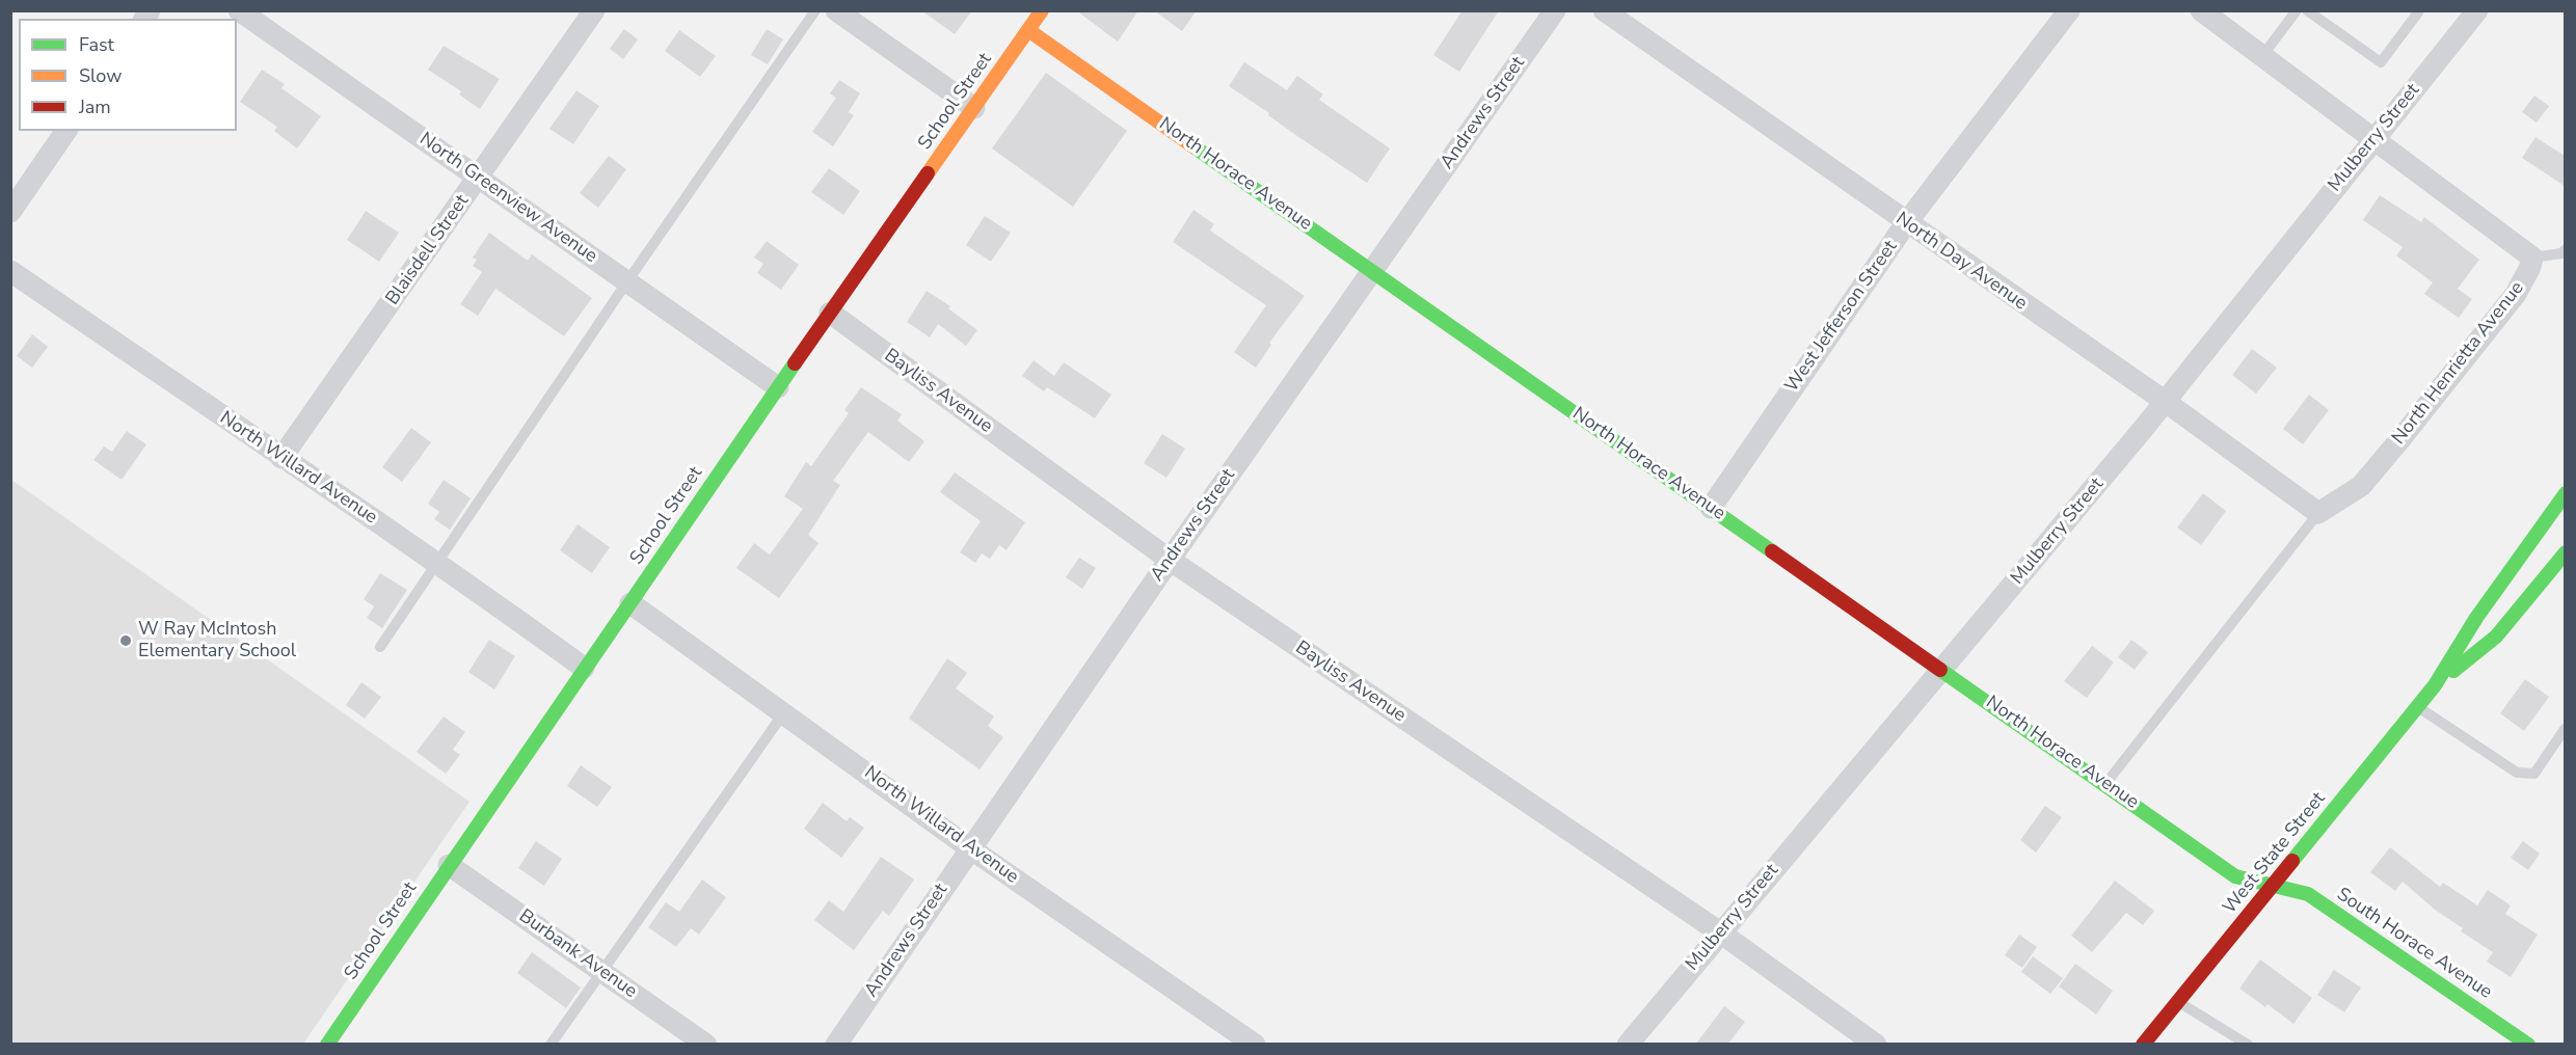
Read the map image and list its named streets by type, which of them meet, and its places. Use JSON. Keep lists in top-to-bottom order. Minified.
{"streets":{"main road":["School Street","North Horace Avenue","West State Street","South Horace Avenue"],"street":["Andrews Street","Mulberry Street","North Greenview Avenue","Blaisdell Street","North Day Avenue","West Jefferson Street","North Henrietta Avenue","Bayliss Avenue","North Willard Avenue","Burbank Avenue"]},"crossings":[["School Street","North Horace Avenue"],["School Street","North Greenview Avenue"],["School Street","Bayliss Avenue"],["School Street","North Willard Avenue"],["School Street","Burbank Avenue"],["Andrews Street","North Horace Avenue"],["Andrews Street","Bayliss Avenue"],["Andrews Street","North Willard Avenue"],["Mulberry Street","North Horace Avenue"],["Mulberry Street","North Day Avenue"],["Mulberry Street","Bayliss Avenue"],["North Horace Avenue","West Jefferson Street"],["North Horace Avenue","West State Street"],["North Horace Avenue","South Horace Avenue"],["North Greenview Avenue","Blaisdell Street"],["Blaisdell Street","North Willard Avenue"],["North Day Avenue","West Jefferson Street"],["North Day Avenue","North Henrietta Avenue"],["West State Street","South Horace Avenue"]],"places":["W Ray McIntosh Elementary School"],"legend":["Fast","Slow","Jam"]}
